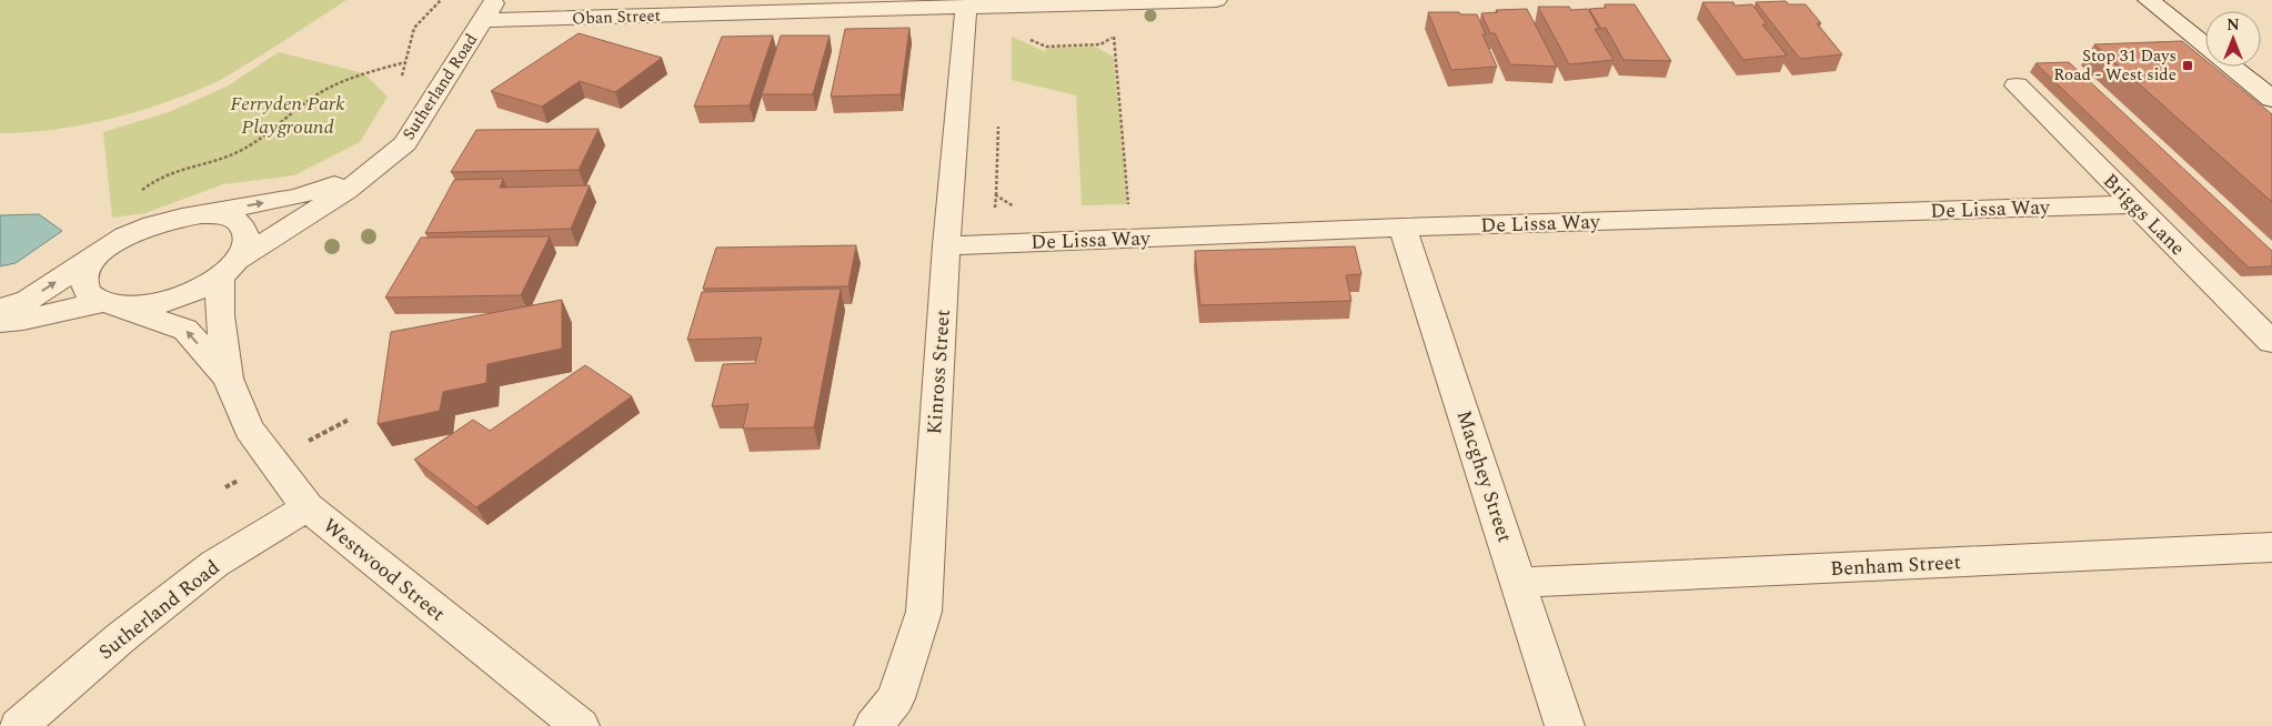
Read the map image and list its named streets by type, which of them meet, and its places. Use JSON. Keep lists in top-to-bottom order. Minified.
{"streets":{"street":["Oban Street","Sutherland Road","De Lissa Way","Briggs Lane","Kinross Street","Macghey Street","Benham Street","Westwood Street"]},"crossings":[["Oban Street","Sutherland Road"],["Oban Street","Kinross Street"],["Sutherland Road","Westwood Street"],["De Lissa Way","Briggs Lane"],["De Lissa Way","Kinross Street"],["De Lissa Way","Macghey Street"],["Macghey Street","Benham Street"]],"parks":["Ferryden Park Playground"],"places":{"transit":["Stop 31 Days Road - West side"]},"north":"top"}
